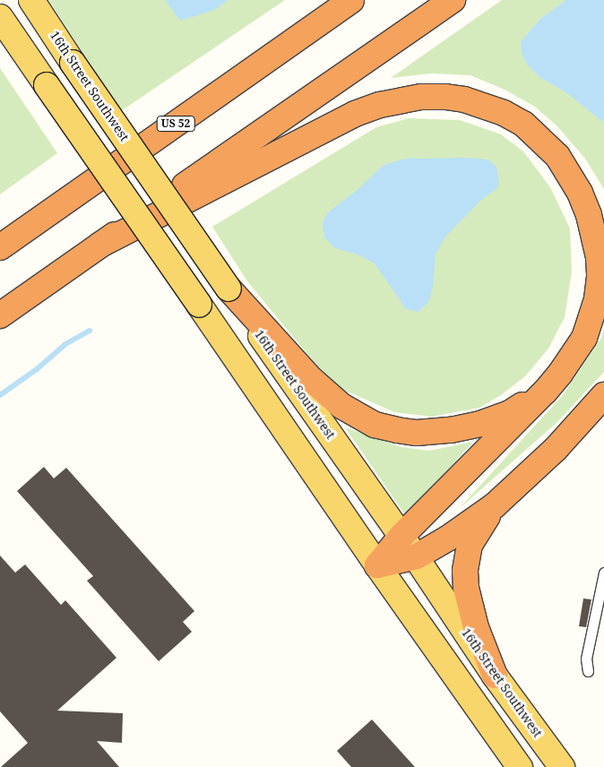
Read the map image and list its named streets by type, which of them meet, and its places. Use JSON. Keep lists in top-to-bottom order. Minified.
{"streets":{"highway":["US 52"],"main road":["16th Street Southwest"]}}
